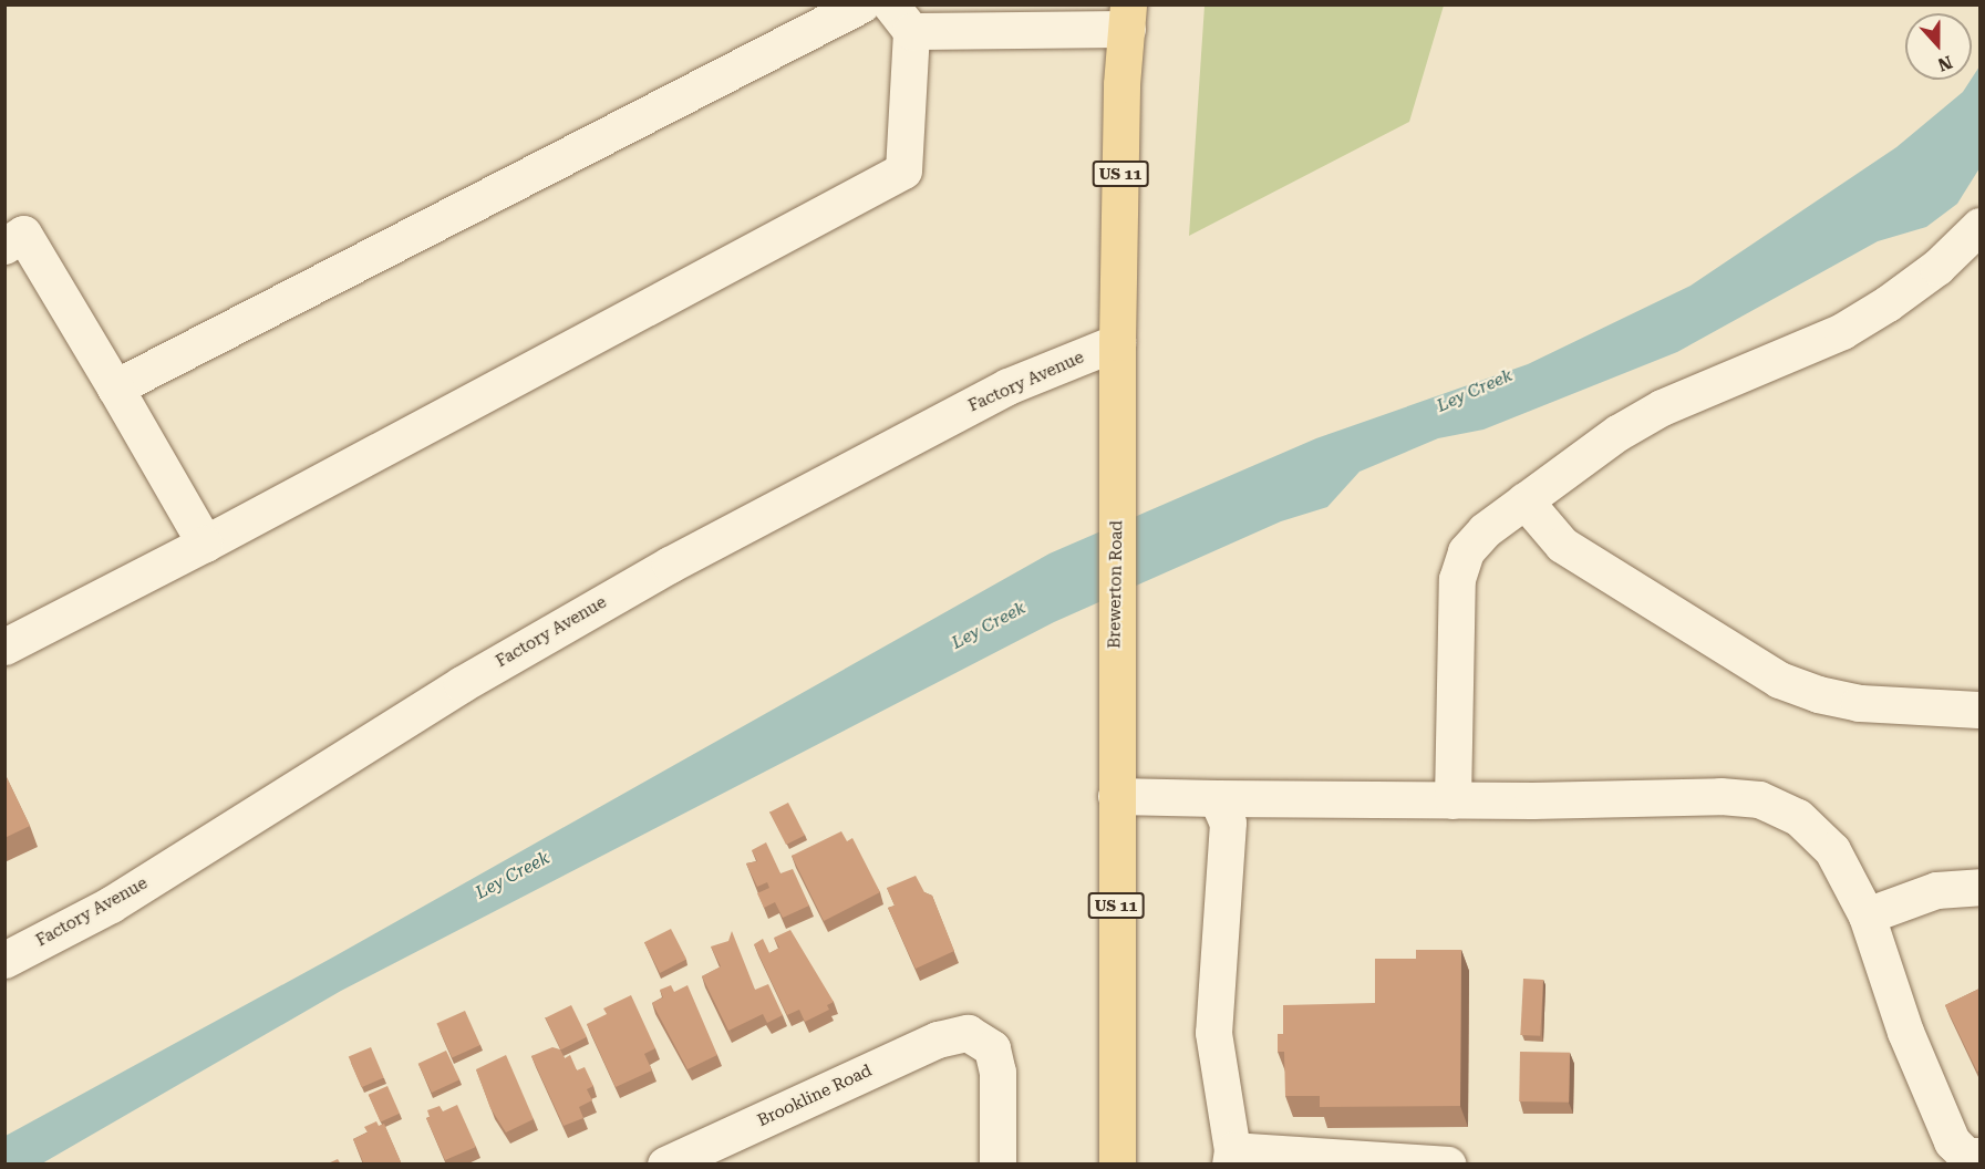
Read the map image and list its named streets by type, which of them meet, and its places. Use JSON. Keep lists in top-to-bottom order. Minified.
{"streets":{"main road":["US 11","Brewerton Road"],"street":["Factory Avenue","Brookline Road"]},"crossings":[["Factory Avenue","Brewerton Road"]],"water":["Ley Creek"],"north":"bottom"}
